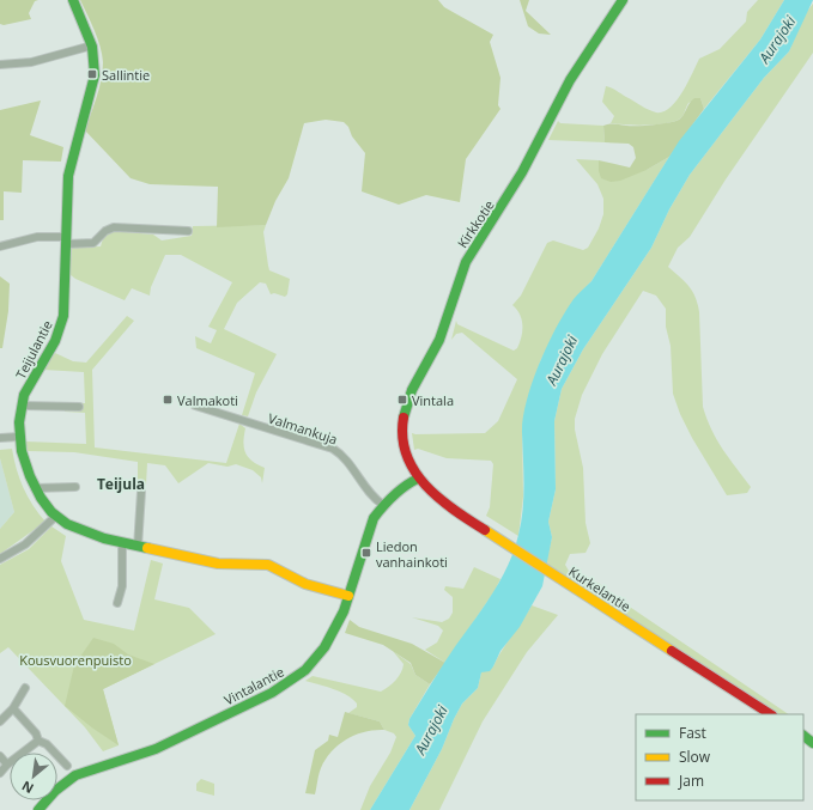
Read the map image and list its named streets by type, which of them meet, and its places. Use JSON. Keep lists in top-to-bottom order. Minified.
{"streets":{"street":["Kirkkotie","Teijulantie","Valmankuja","Kurkelantie","Vintalantie"]},"crossings":[["Kirkkotie","Kurkelantie"],["Kirkkotie","Vintalantie"],["Teijulantie","Vintalantie"],["Valmankuja","Vintalantie"],["Kurkelantie","Vintalantie"]],"districts":["Teijula"],"water":["Aurajoki"],"parks":["Kousvuorenpuisto"],"places":{"transit":["Sallintie","Valmakoti","Vintala","Liedon vanhainkoti"]},"legend":["Fast","Slow","Jam"],"north":"bottom left"}
